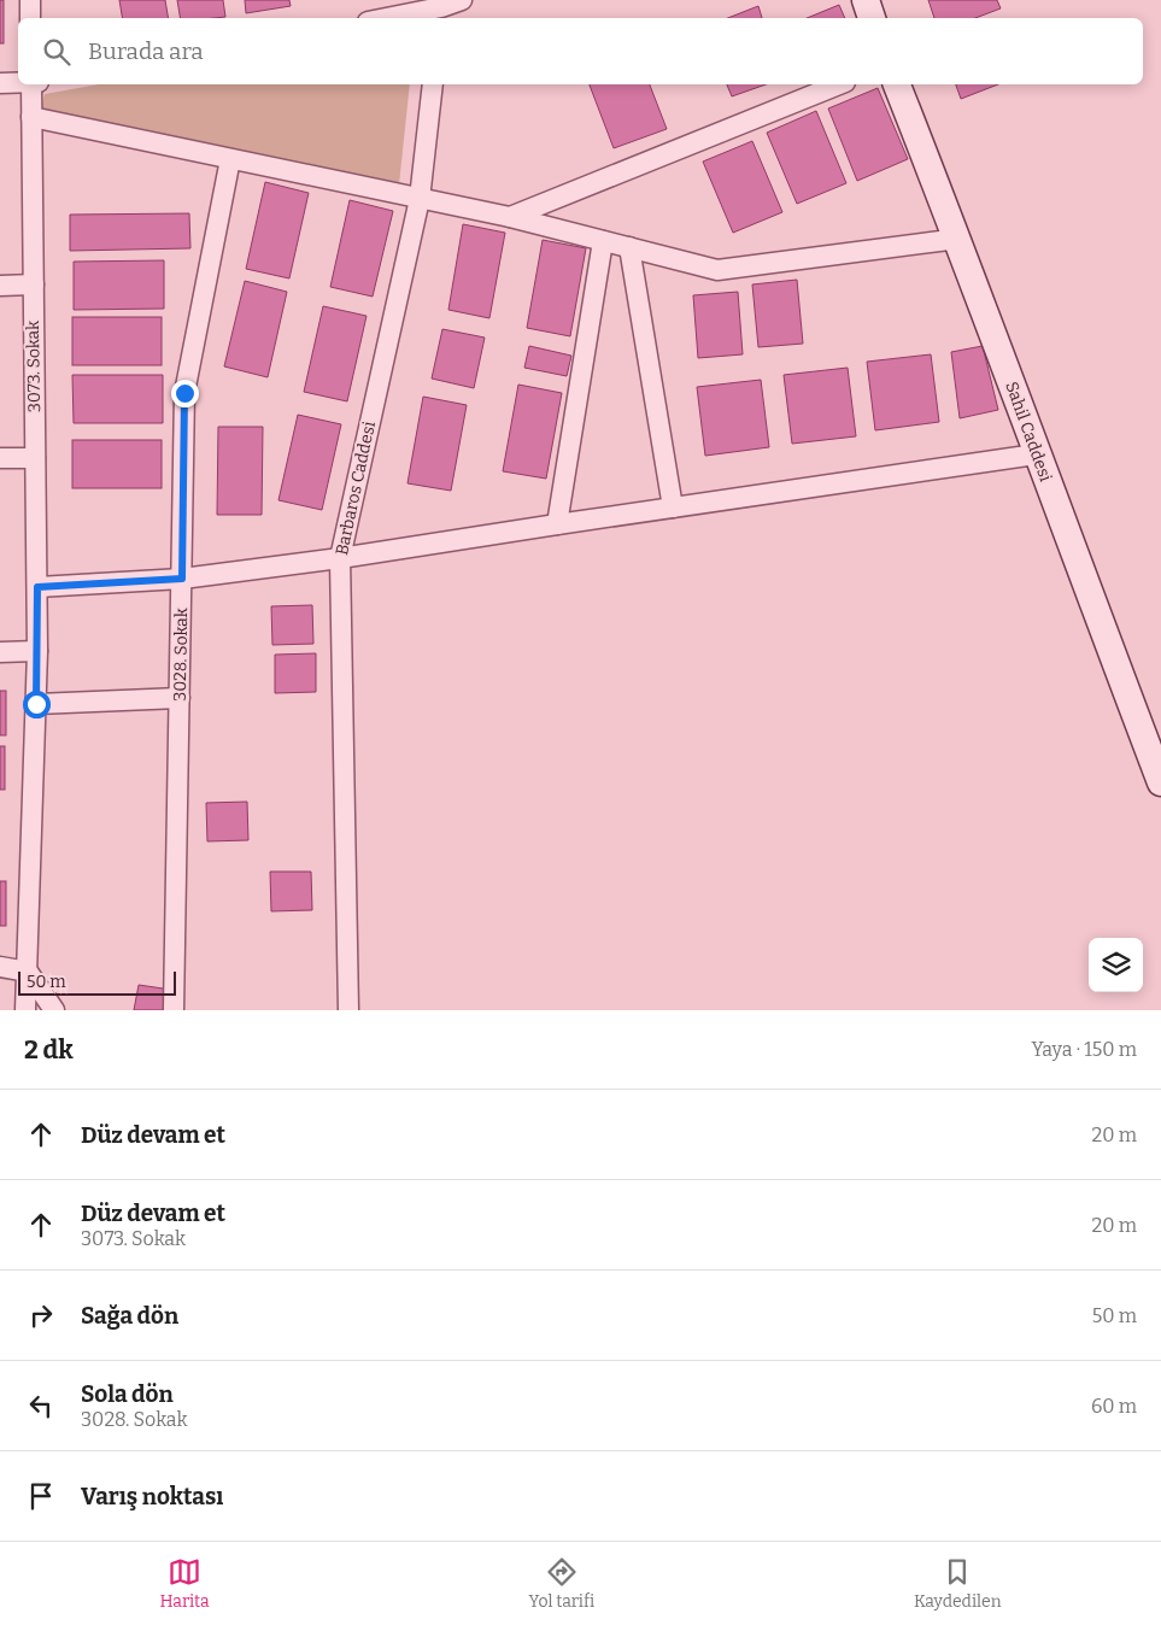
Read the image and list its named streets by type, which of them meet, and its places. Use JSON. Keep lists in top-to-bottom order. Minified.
{"streets":{"street":["3073. Sokak","Sahil Caddesi","Barbaros Caddesi","3028. Sokak"]},"scale_bar":"50 m","page":{"search":"Burada ara","scale":"50 m","heading":["2 dk","Yaya · 150 m"],"list":[["Düz devam et","20 m"],["Düz devam et","3073. Sokak","20 m"],["Sağa dön","50 m"],["Sola dön","3028. Sokak","60 m"],"Varış noktası"],"nav":["Harita","Yol tarifi","Kaydedilen"]}}
